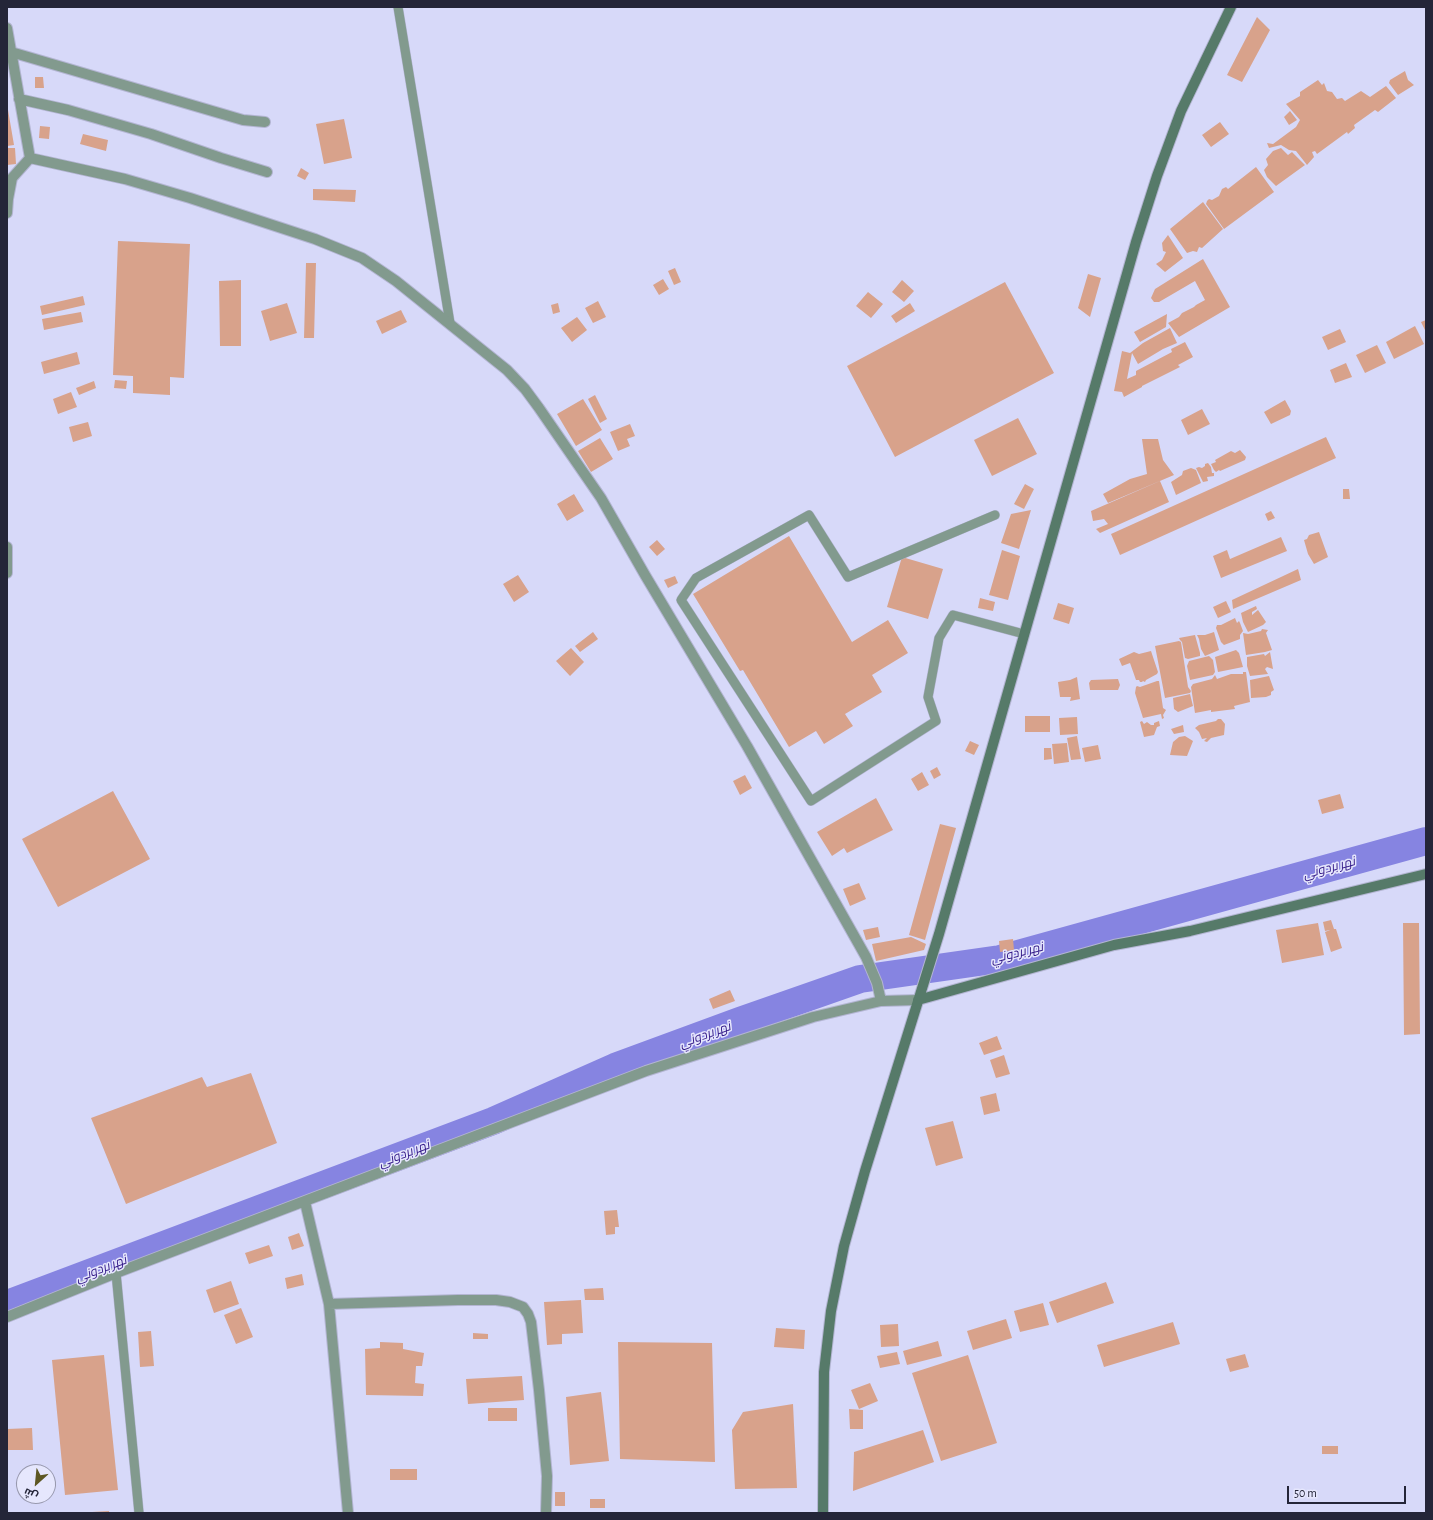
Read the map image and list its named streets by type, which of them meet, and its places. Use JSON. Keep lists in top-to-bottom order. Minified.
{"water":["نهر بردوني"],"scale_bar":"50 m","north":"bottom left"}
